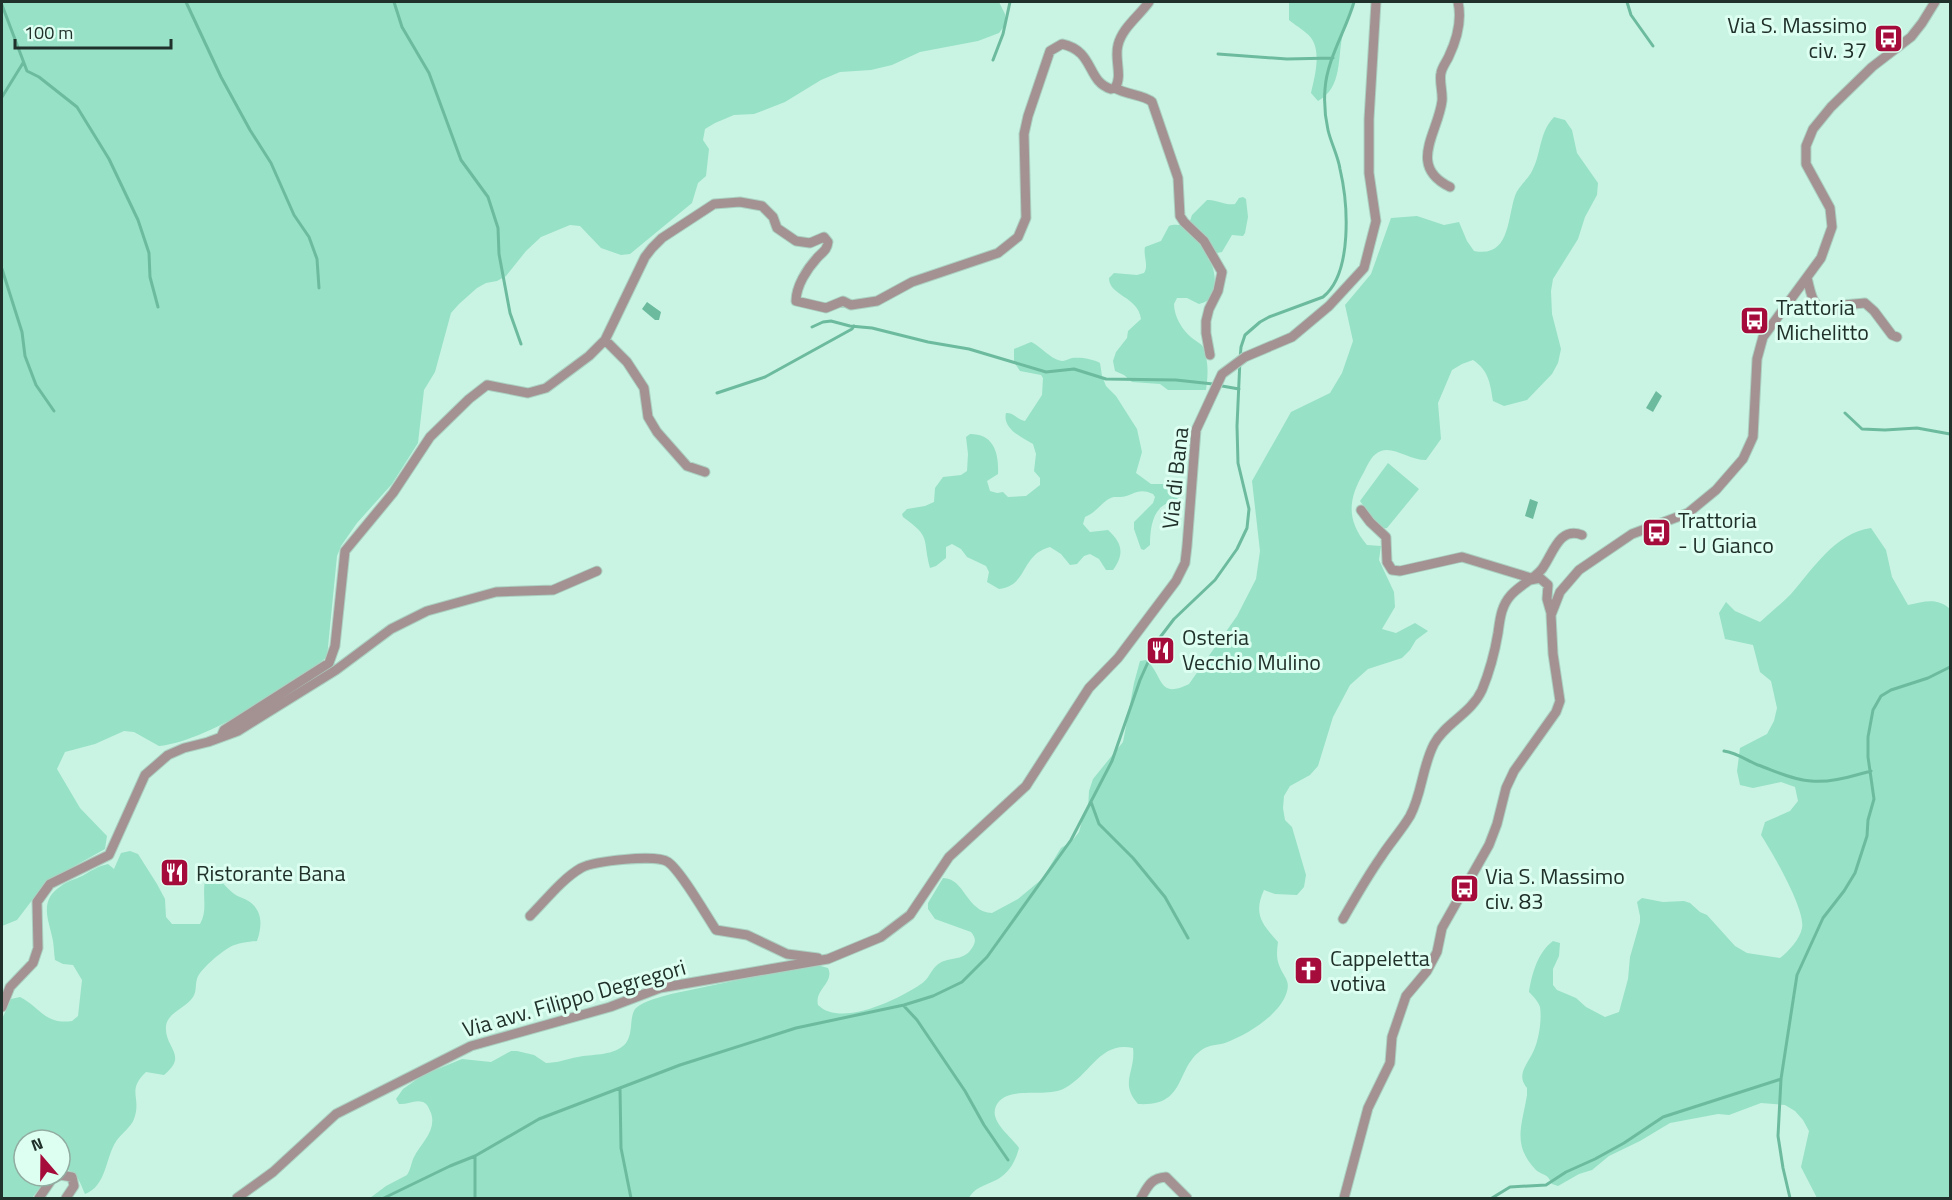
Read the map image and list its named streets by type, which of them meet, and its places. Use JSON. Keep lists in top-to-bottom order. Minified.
{"streets":{"street":["Via di Bana","Via avv. Filippo Degregori"]},"crossings":[["Via di Bana","Via avv. Filippo Degregori"]],"places":{"bus stop":["Via S. Massimo civ. 37","Trattoria Michelitto","Trattoria - U Gianco","Via S. Massimo civ. 83"],"restaurant":["Osteria Vecchio Mulino","Ristorante Bana"],"church":["Cappeletta votiva"]},"scale_bar":"100 m","north":"top"}
